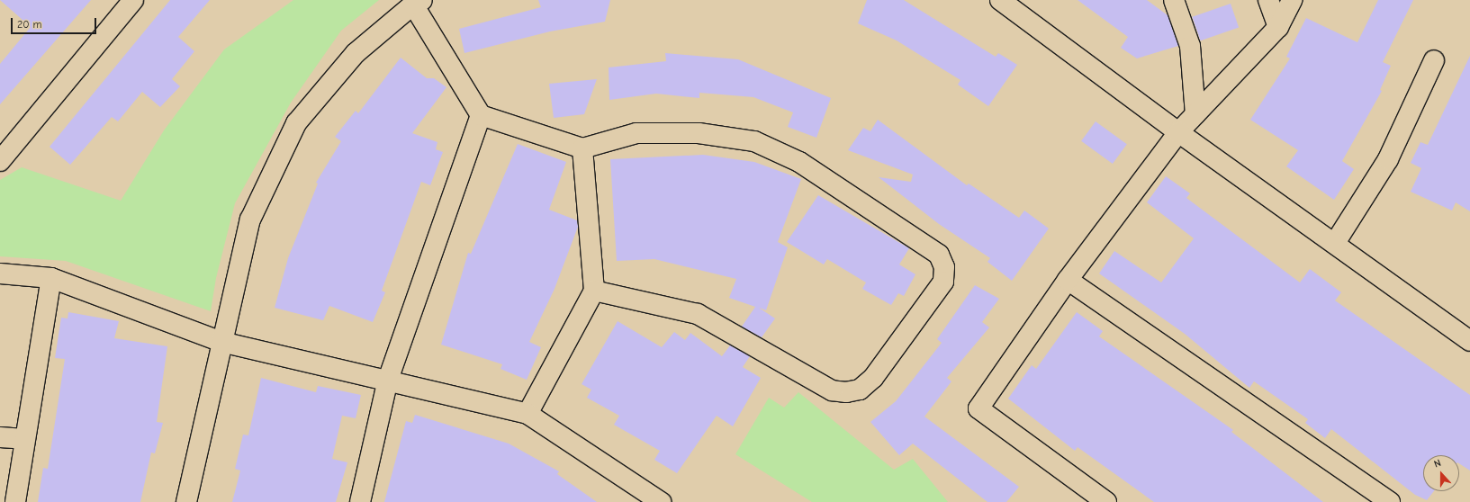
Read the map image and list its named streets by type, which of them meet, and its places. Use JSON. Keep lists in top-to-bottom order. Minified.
{"scale_bar":"20 m","north":"top"}
